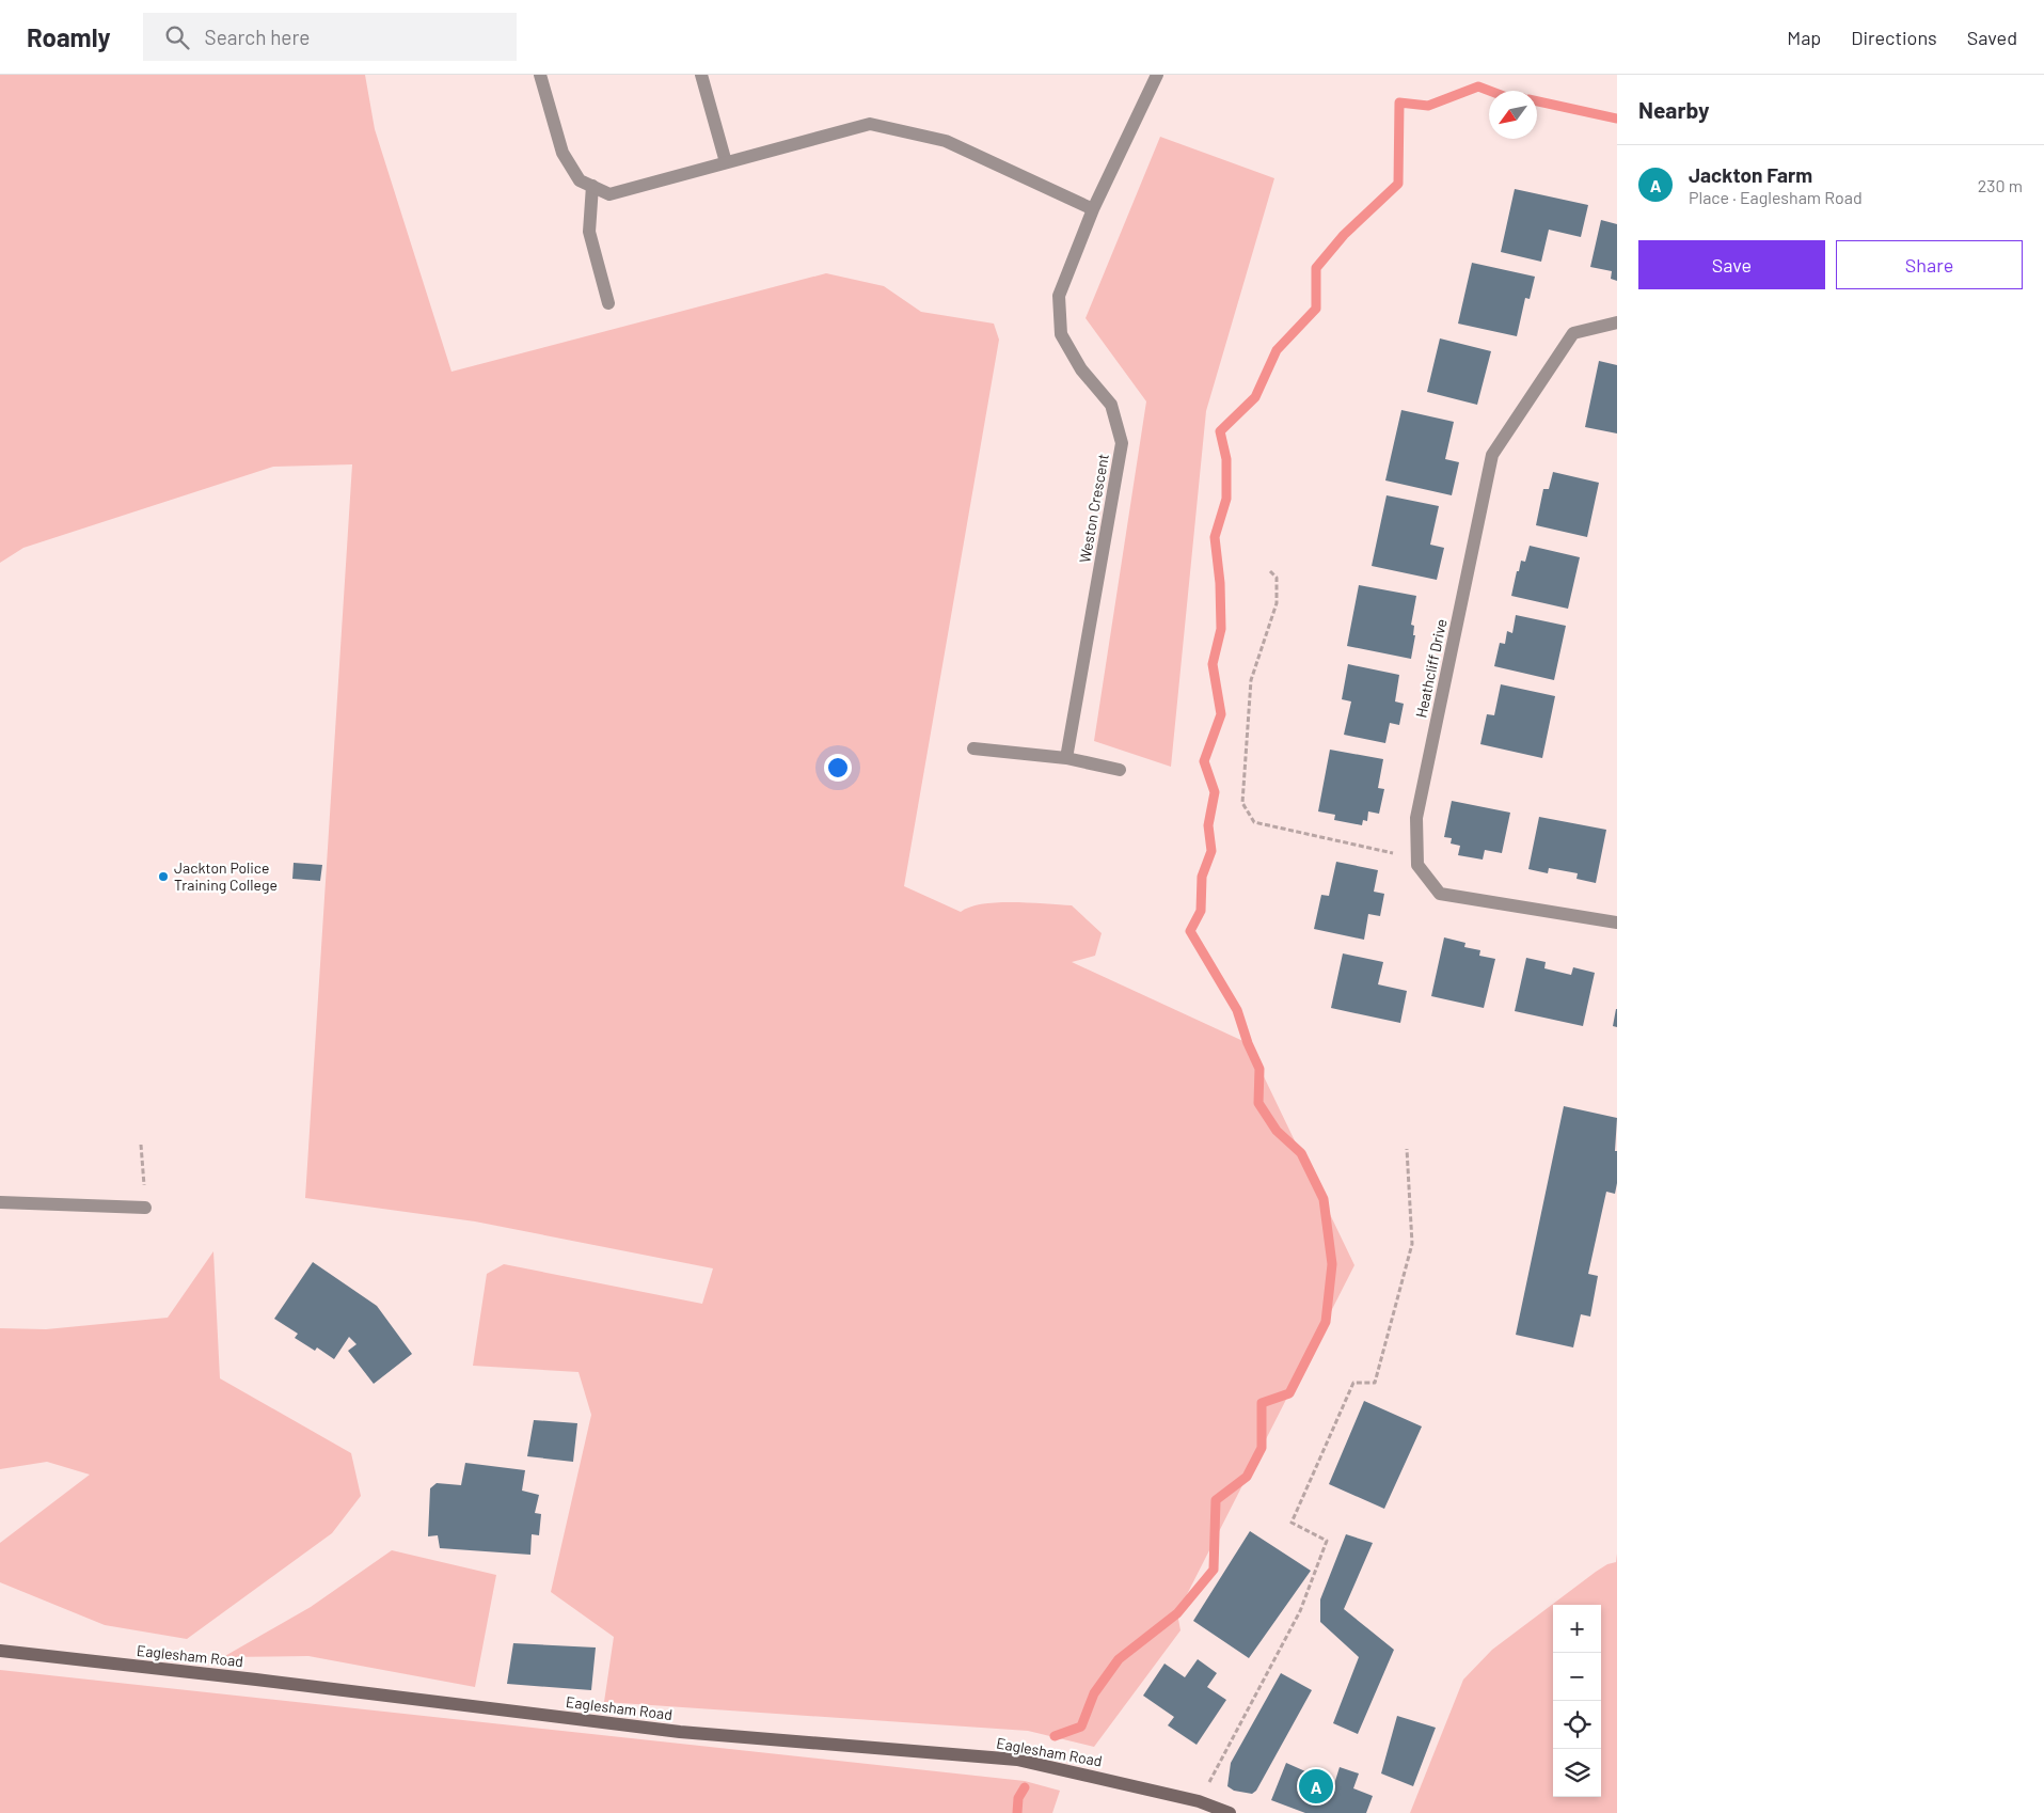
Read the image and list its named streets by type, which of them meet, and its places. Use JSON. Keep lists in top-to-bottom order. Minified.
{"streets":{"main road":["Eaglesham Road"],"street":["Weston Crescent","Heathcliff Drive"]},"places":["Jackton Police Training College"],"north":"bottom left","page":{"header":"Roamly","search":"Search here","nav":["Map","Directions","Saved"],"heading":"Nearby","list":[{"mark":"A","name":"Jackton Farm","note":"Place · Eaglesham Road","value":"230 m"}],"buttons":["Save","Share"],"map_buttons":["+","−"],"pins":"A"}}
